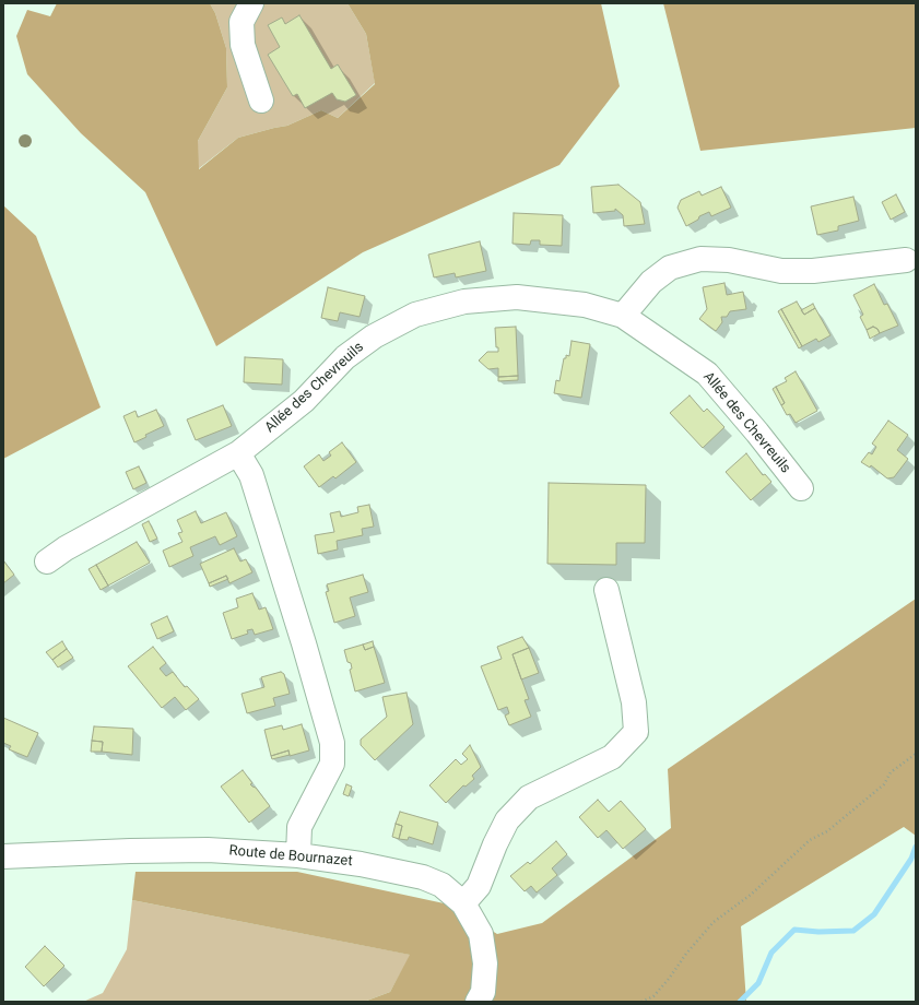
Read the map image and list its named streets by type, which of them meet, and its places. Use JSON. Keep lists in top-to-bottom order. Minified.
{"streets":{"street":["Allée des Chevreuils","Route de Bournazet"]}}
